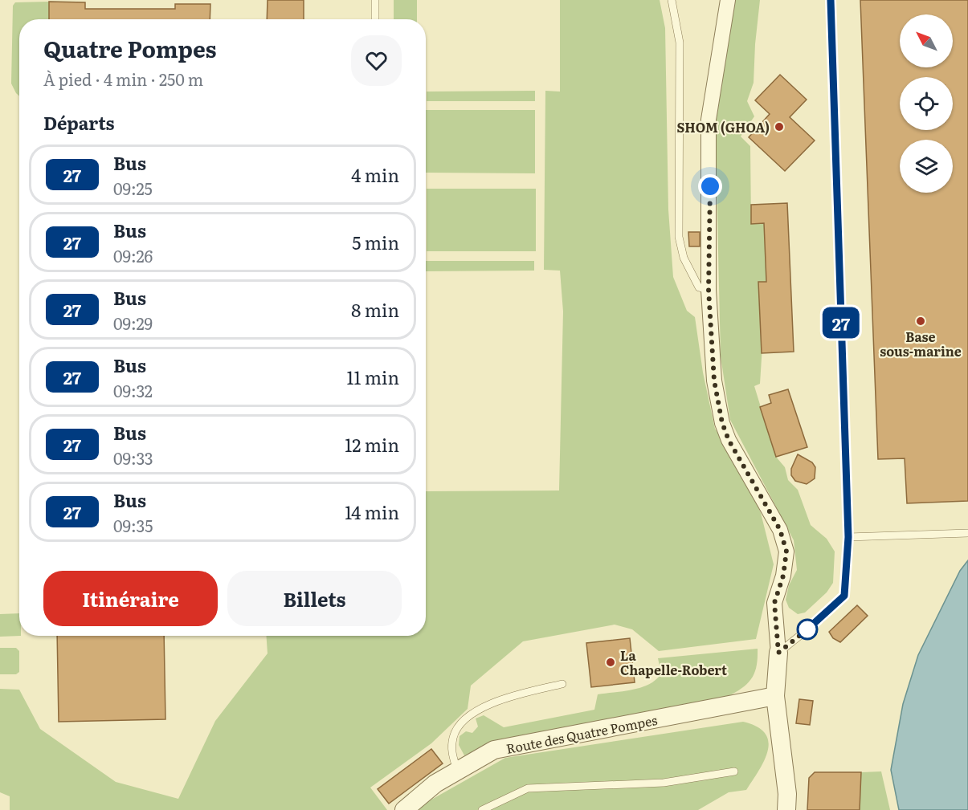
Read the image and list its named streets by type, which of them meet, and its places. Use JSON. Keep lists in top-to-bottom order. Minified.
{"streets":{"street":["Route des Quatre Pompes"]},"places":["SHOM (GHOA)","Base sous-marine","La Chapelle-Robert"],"lines":["bus line 27"],"north":"top left","page":{"on_map":"27","heading":[["Quatre Pompes","À pied · 4 min · 250 m"],"Départs"],"list":[{"mark":"27","name":"Bus","note":"09:25","value":"4 min"},{"mark":"27","name":"Bus","note":"09:26","value":"5 min"},{"mark":"27","name":"Bus","note":"09:29","value":"8 min"},{"mark":"27","name":"Bus","note":"09:32","value":"11 min"},{"mark":"27","name":"Bus","note":"09:33","value":"12 min"},{"mark":"27","name":"Bus","note":"09:35","value":"14 min"}],"buttons":["Itinéraire","Billets"]}}
